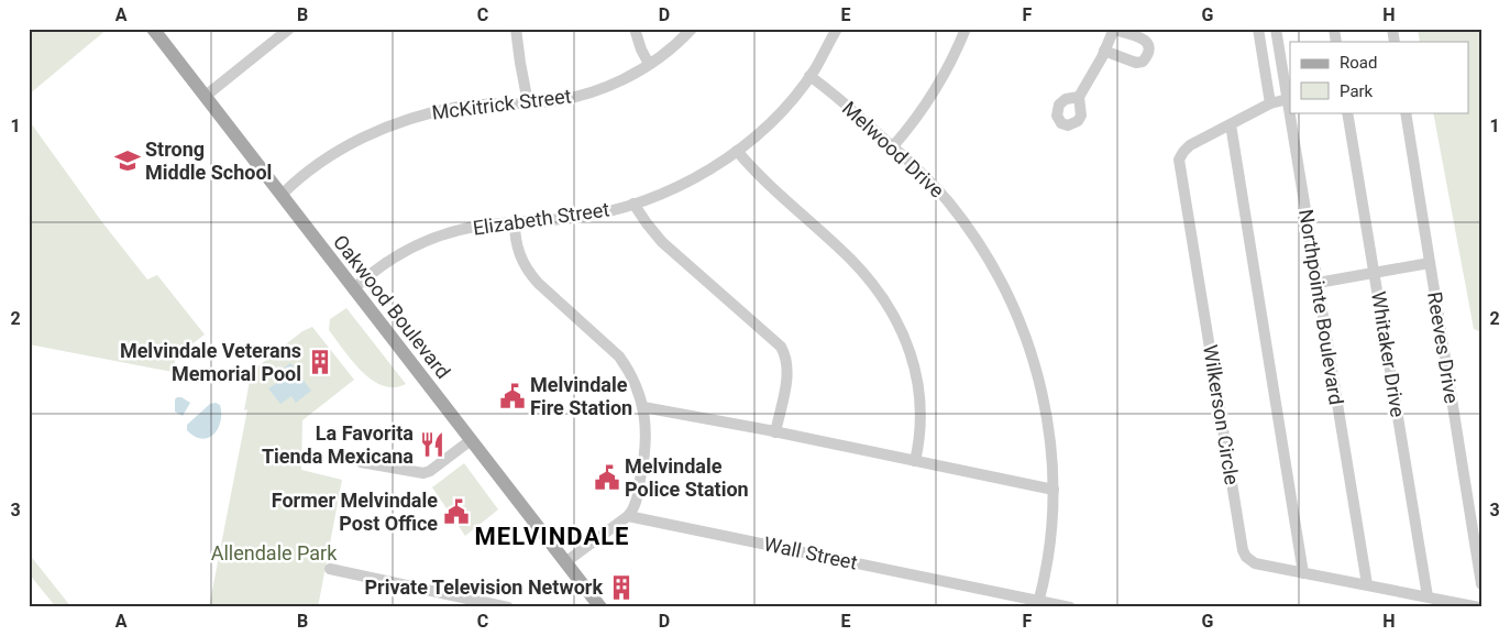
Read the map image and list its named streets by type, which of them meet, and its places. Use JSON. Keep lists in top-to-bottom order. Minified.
{"streets":{"main road":["Oakwood Boulevard"],"street":["McKitrick Street","Melwood Drive","Elizabeth Street","Northpointe Boulevard","Reeves Drive","Whitaker Drive","Wilkerson Circle","Wall Street"]},"crossings":[["McKitrick Street","Oakwood Boulevard"],["Melwood Drive","Elizabeth Street"],["Melwood Drive","Wall Street"],["Elizabeth Street","Oakwood Boulevard"],["Northpointe Boulevard","Wilkerson Circle"],["Whitaker Drive","Wilkerson Circle"]],"districts":["MELVINDALE"],"parks":["Allendale Park"],"places":{"school or university":["Strong Middle School"],"building":["Melvindale Veterans Memorial Pool","Private Television Network"],"public building":["Melvindale Fire Station","Melvindale Police Station","Former Melvindale Post Office"],"restaurant":["La Favorita Tienda Mexicana"]},"legend":["Road","Park"],"grid":{"columns":["A","B","C","D","E","F","G","H"],"rows":["1","2","3"]}}
